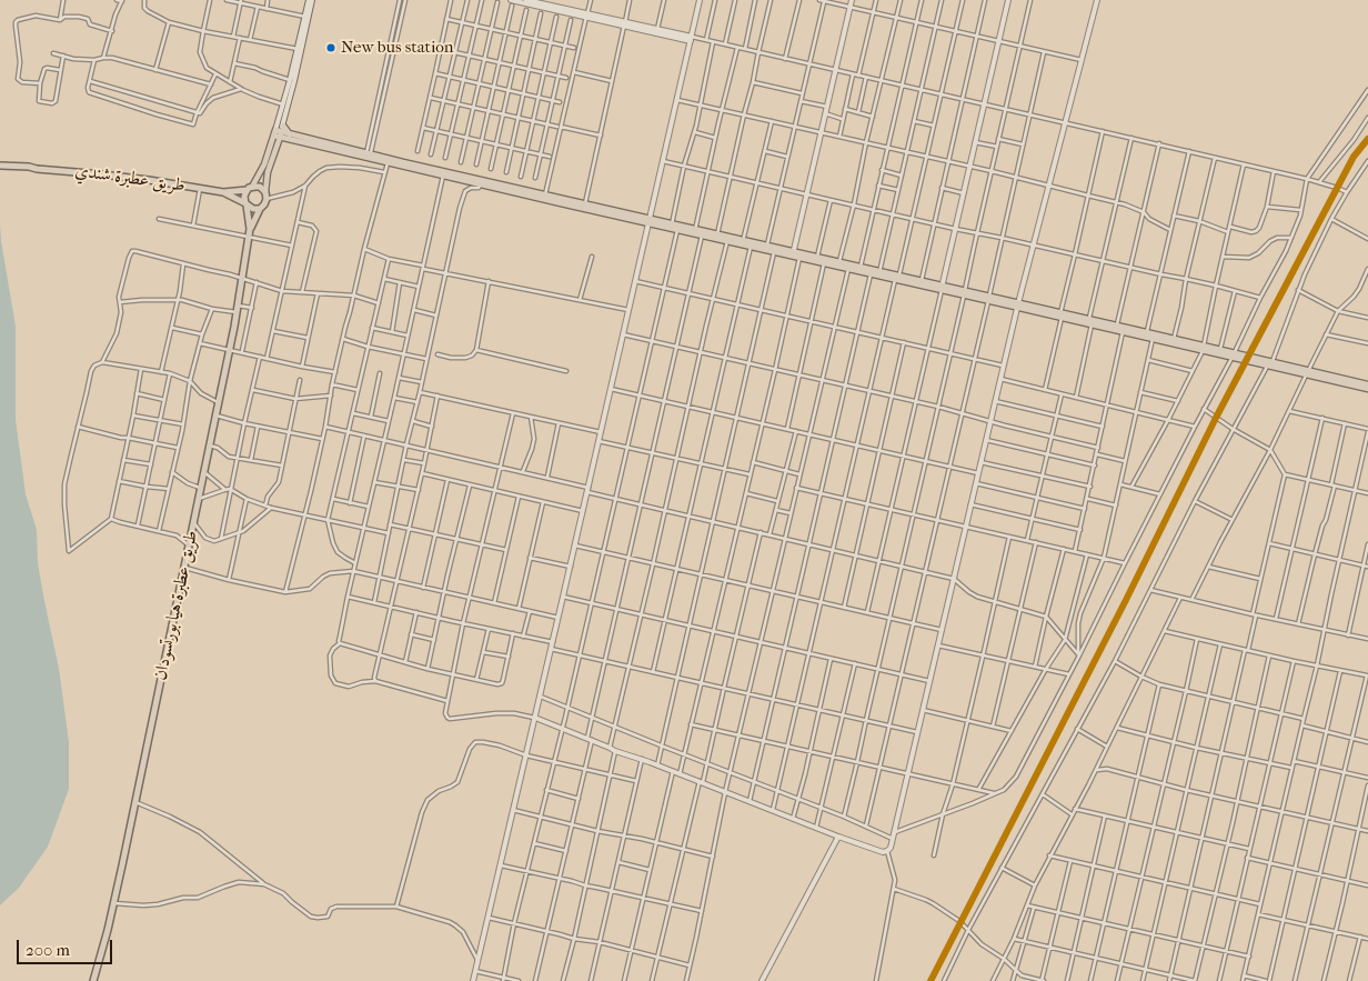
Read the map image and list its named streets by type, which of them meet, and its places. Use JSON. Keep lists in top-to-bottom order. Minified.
{"streets":{"highway":["طريق عطبرة شندي","طريق عطبرة هيا بورتسودان"]},"places":["New bus station"],"scale_bar":"200 m"}
